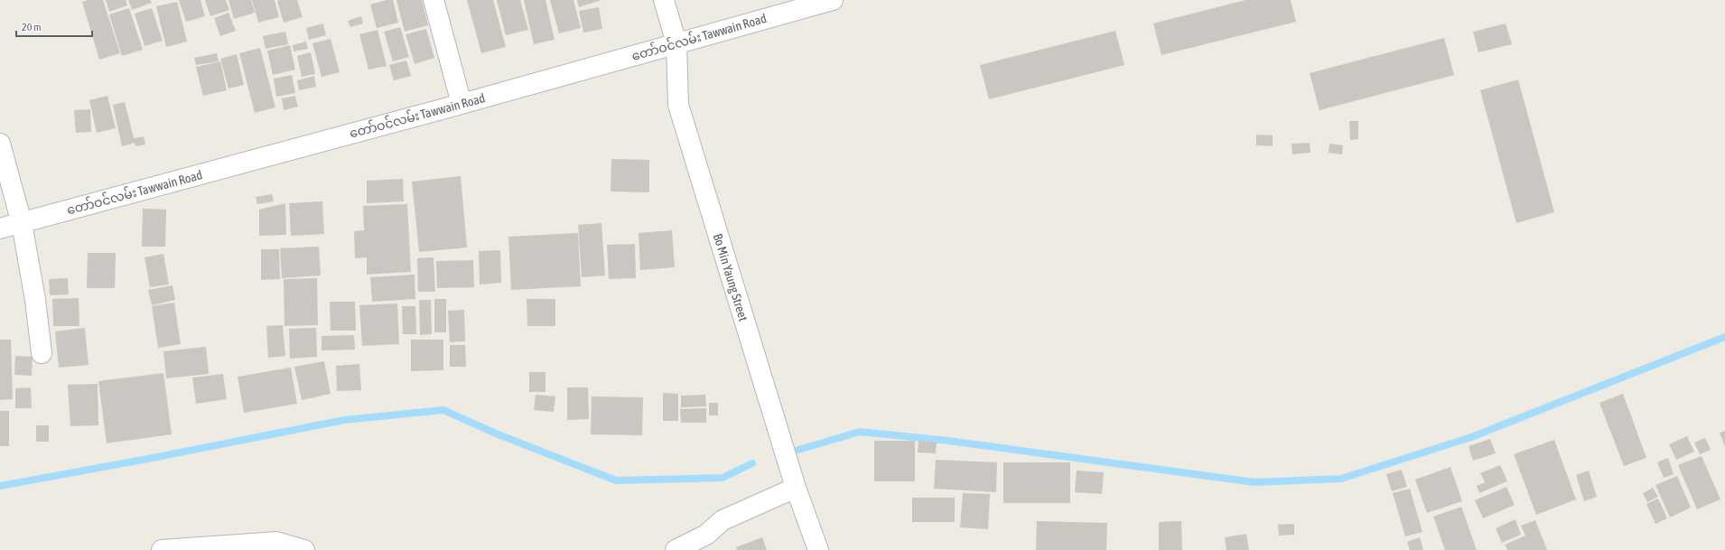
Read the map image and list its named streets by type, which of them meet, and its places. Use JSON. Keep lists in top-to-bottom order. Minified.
{"streets":{"street":["တော်ဝင်လမ်း Tawwain Road","Bo Min Yaung Street"]},"crossings":[["တော်ဝင်လမ်း Tawwain Road","Bo Min Yaung Street"]],"scale_bar":"20 m"}
